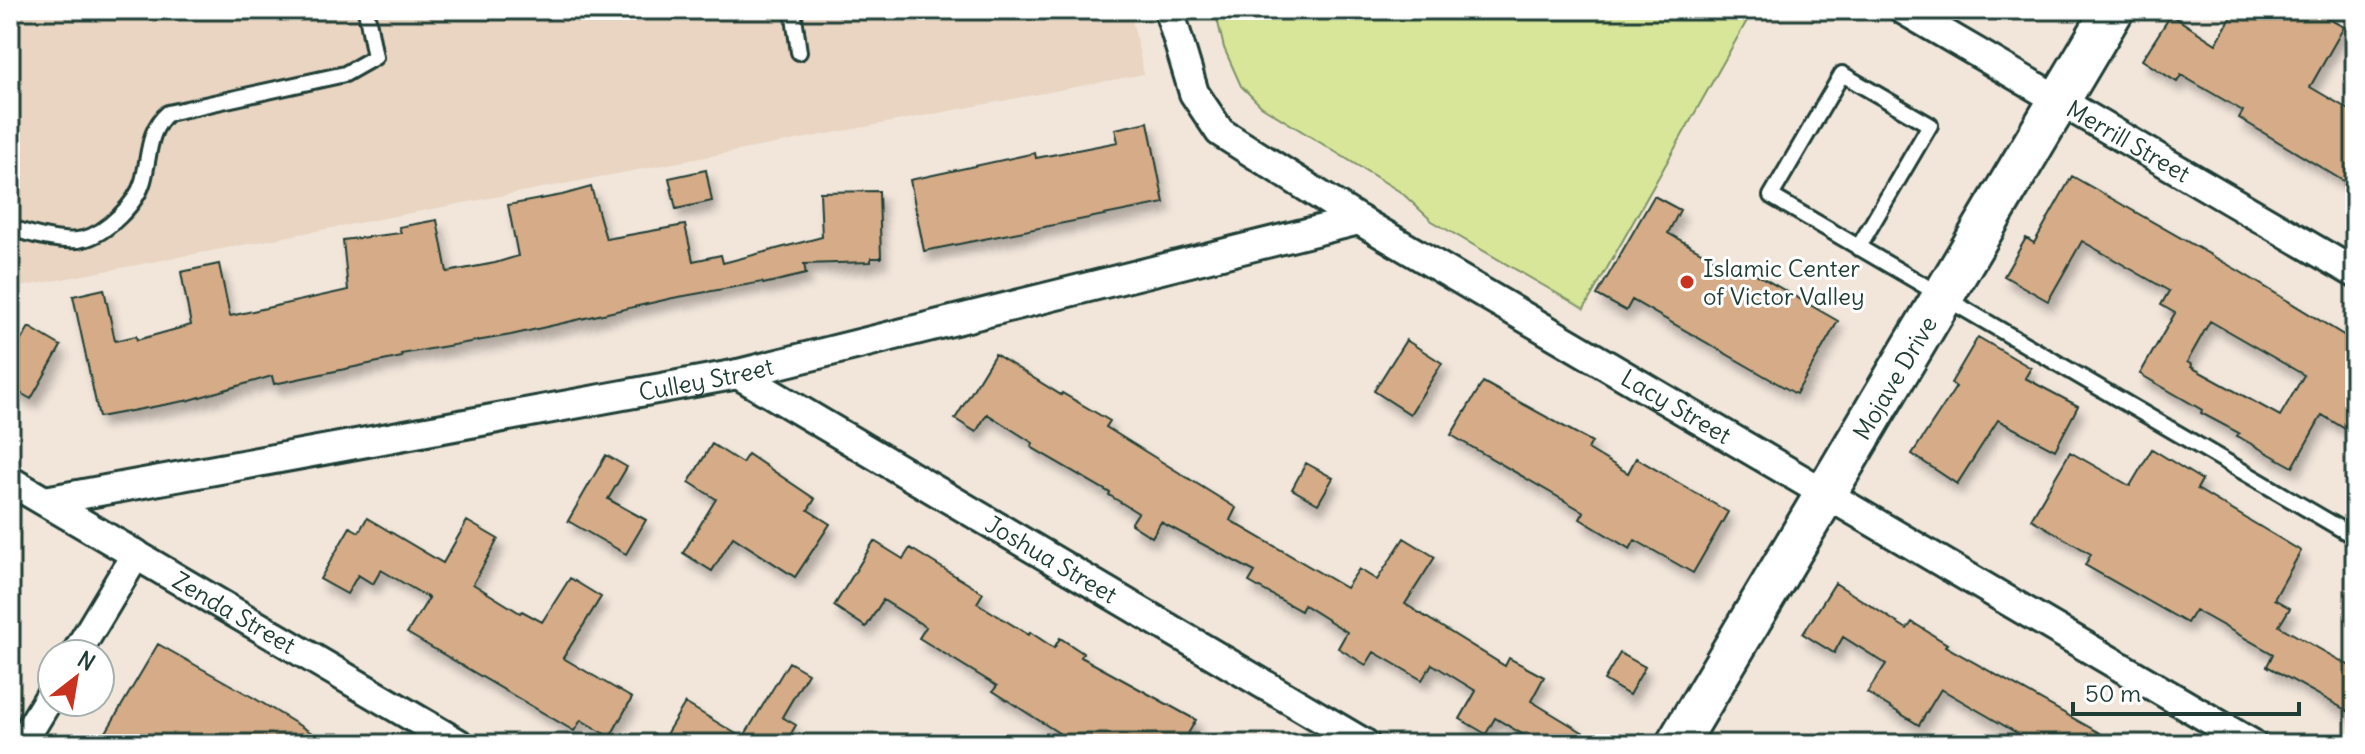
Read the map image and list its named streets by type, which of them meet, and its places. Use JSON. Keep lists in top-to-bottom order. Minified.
{"streets":{"street":["Merrill Street","Mojave Drive","Culley Street","Lacy Street","Joshua Street","Zenda Street"]},"crossings":[["Merrill Street","Mojave Drive"],["Mojave Drive","Lacy Street"],["Culley Street","Lacy Street"],["Culley Street","Joshua Street"],["Culley Street","Zenda Street"]],"places":["Islamic Center of Victor Valley"],"scale_bar":"50 m","north":"top right"}
